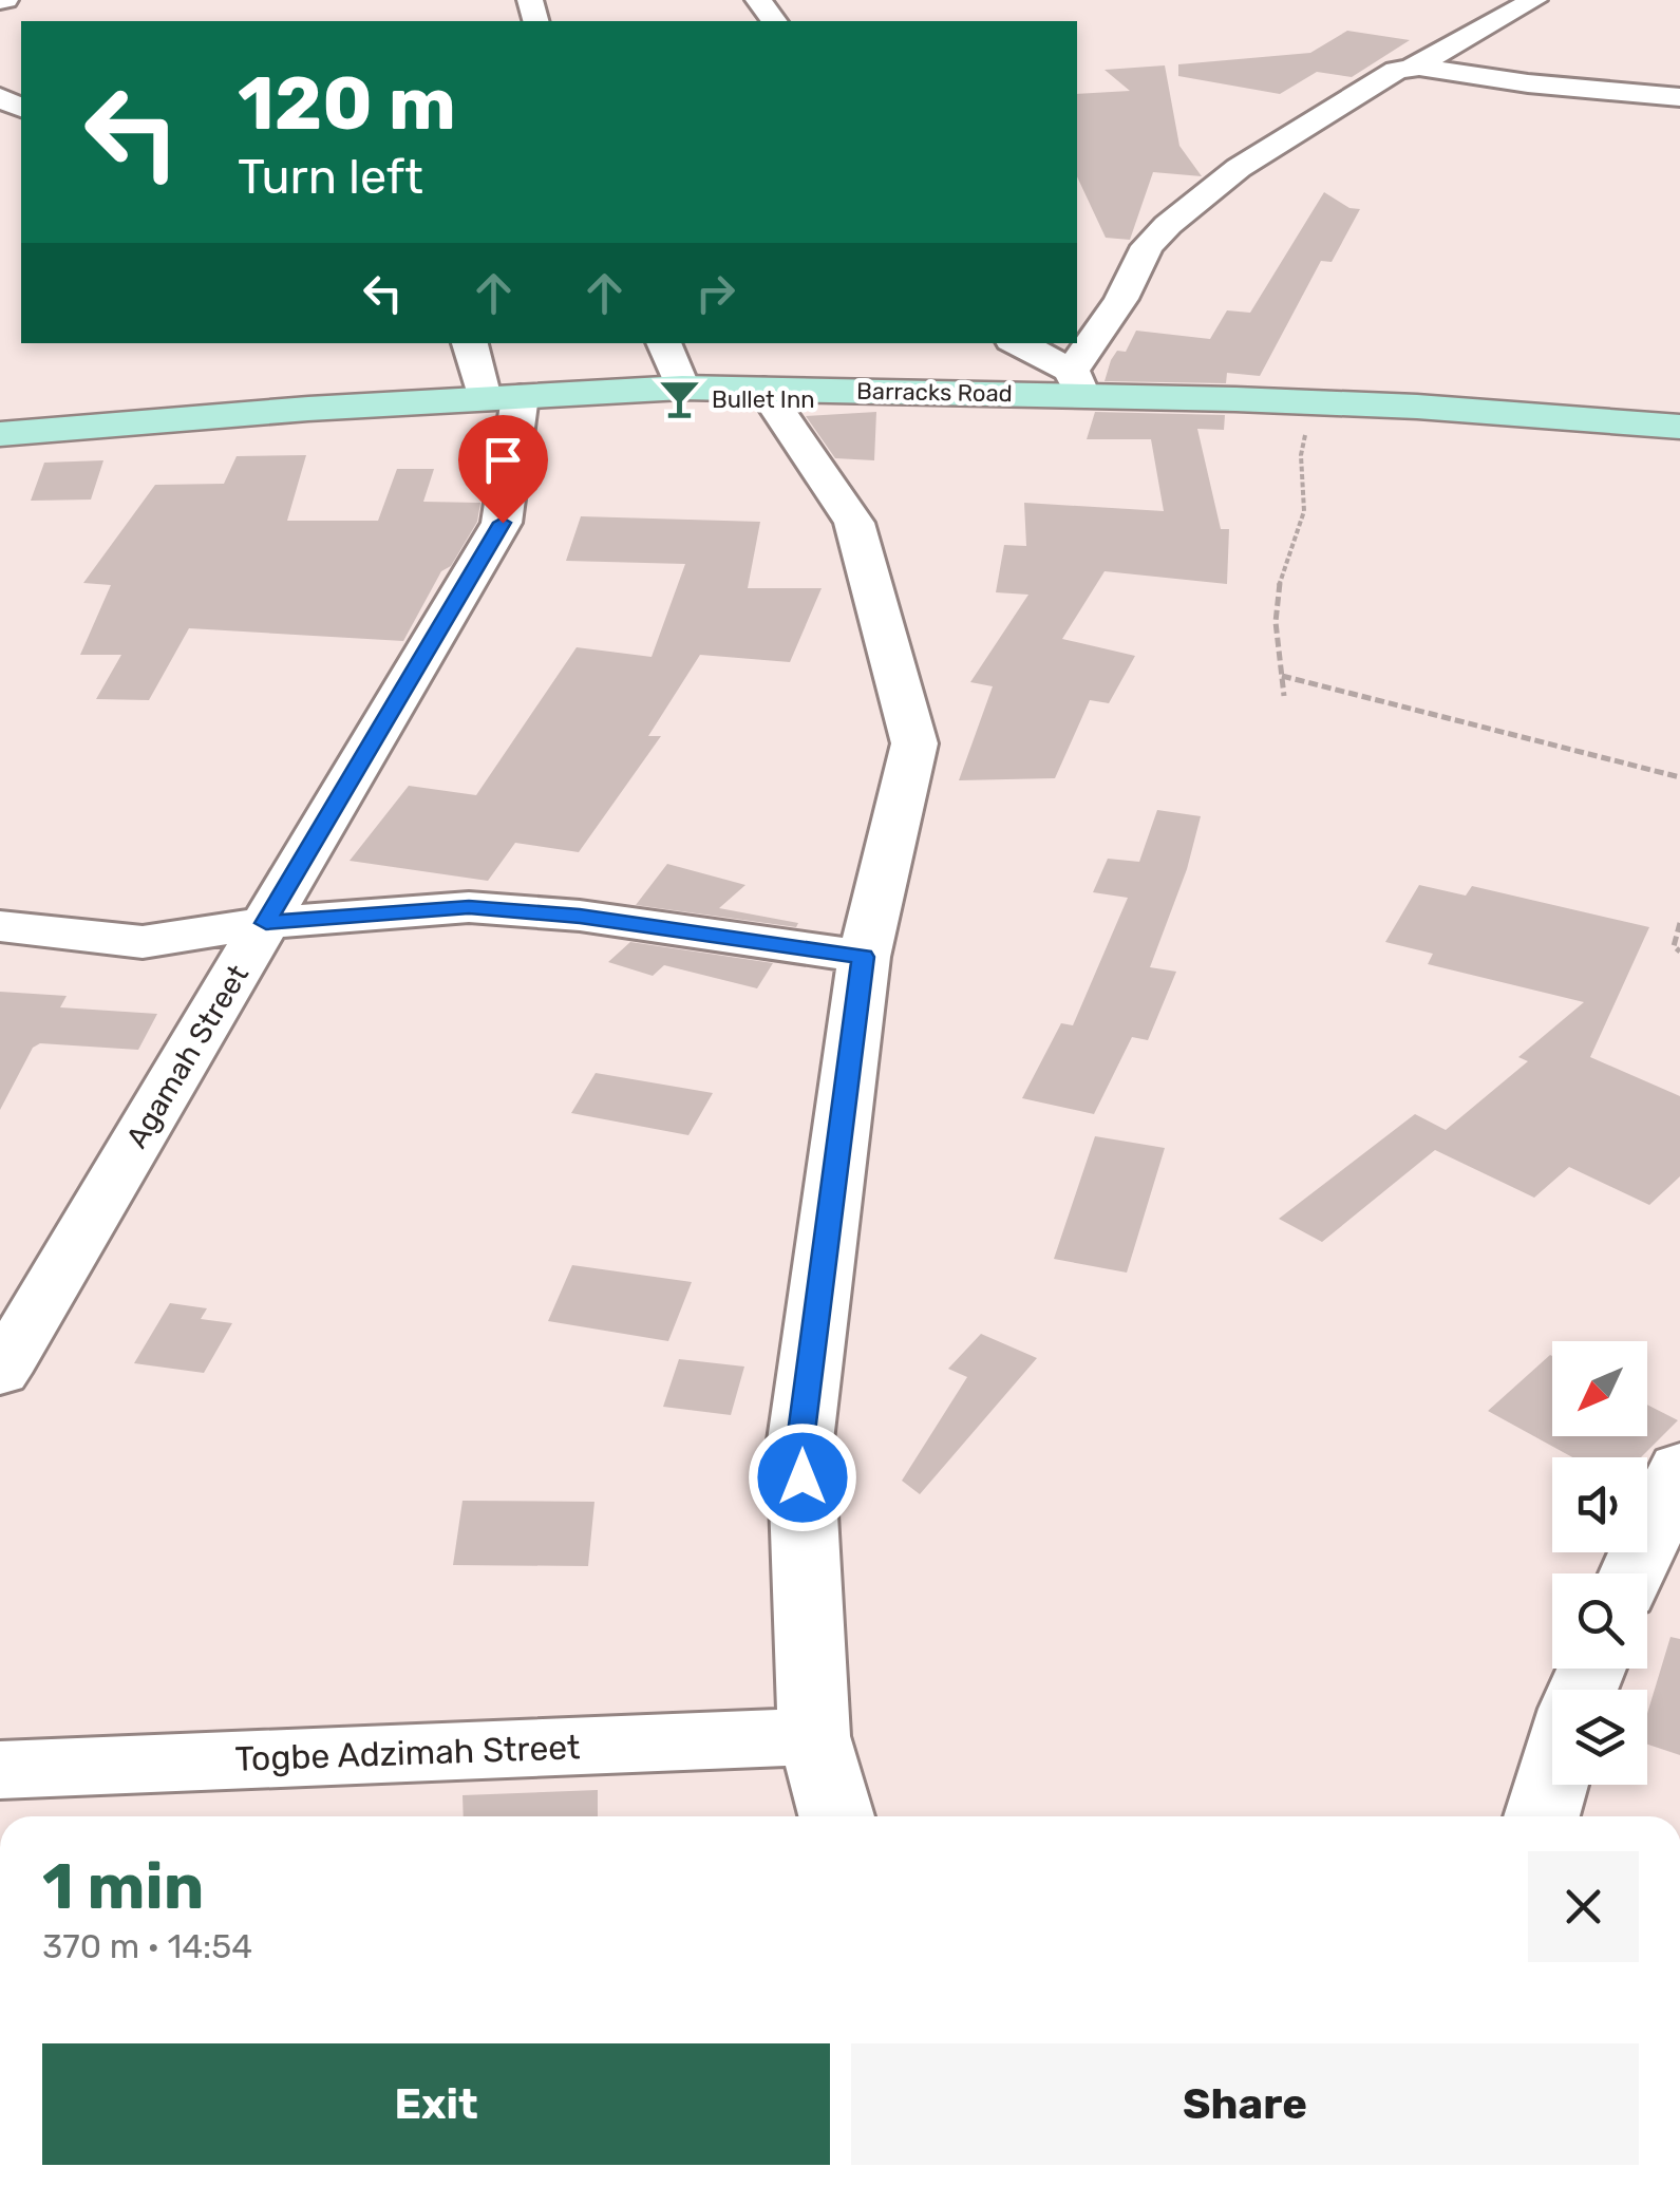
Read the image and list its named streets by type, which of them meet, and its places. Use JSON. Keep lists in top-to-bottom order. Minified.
{"streets":{"street":["Barracks Road","Agamah Street","Togbe Adzimah Street"]},"crossings":[["Barracks Road","Agamah Street"]],"places":{"bar":["Bullet Inn"]},"north":"bottom left","page":{"turn":["120 m","Turn left"],"heading":["1 min","370 m · 14:54"],"buttons":["Exit","Share"]}}
